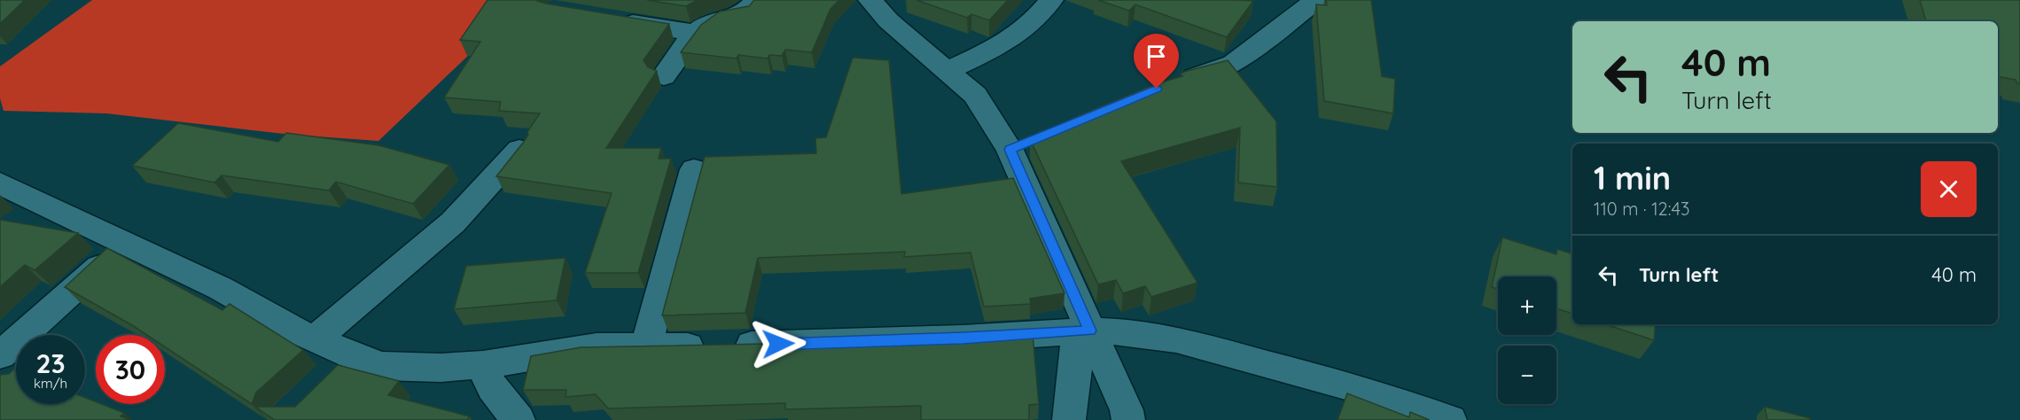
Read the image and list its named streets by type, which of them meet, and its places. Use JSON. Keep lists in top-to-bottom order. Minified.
{"page":{"turn":["40 m","Turn left"],"heading":["1 min","110 m · 12:43"],"list":[{"name":"Turn left","value":"40 m"}],"map_buttons":["+","−"],"speed":"23 km/h","limit":"30"}}
